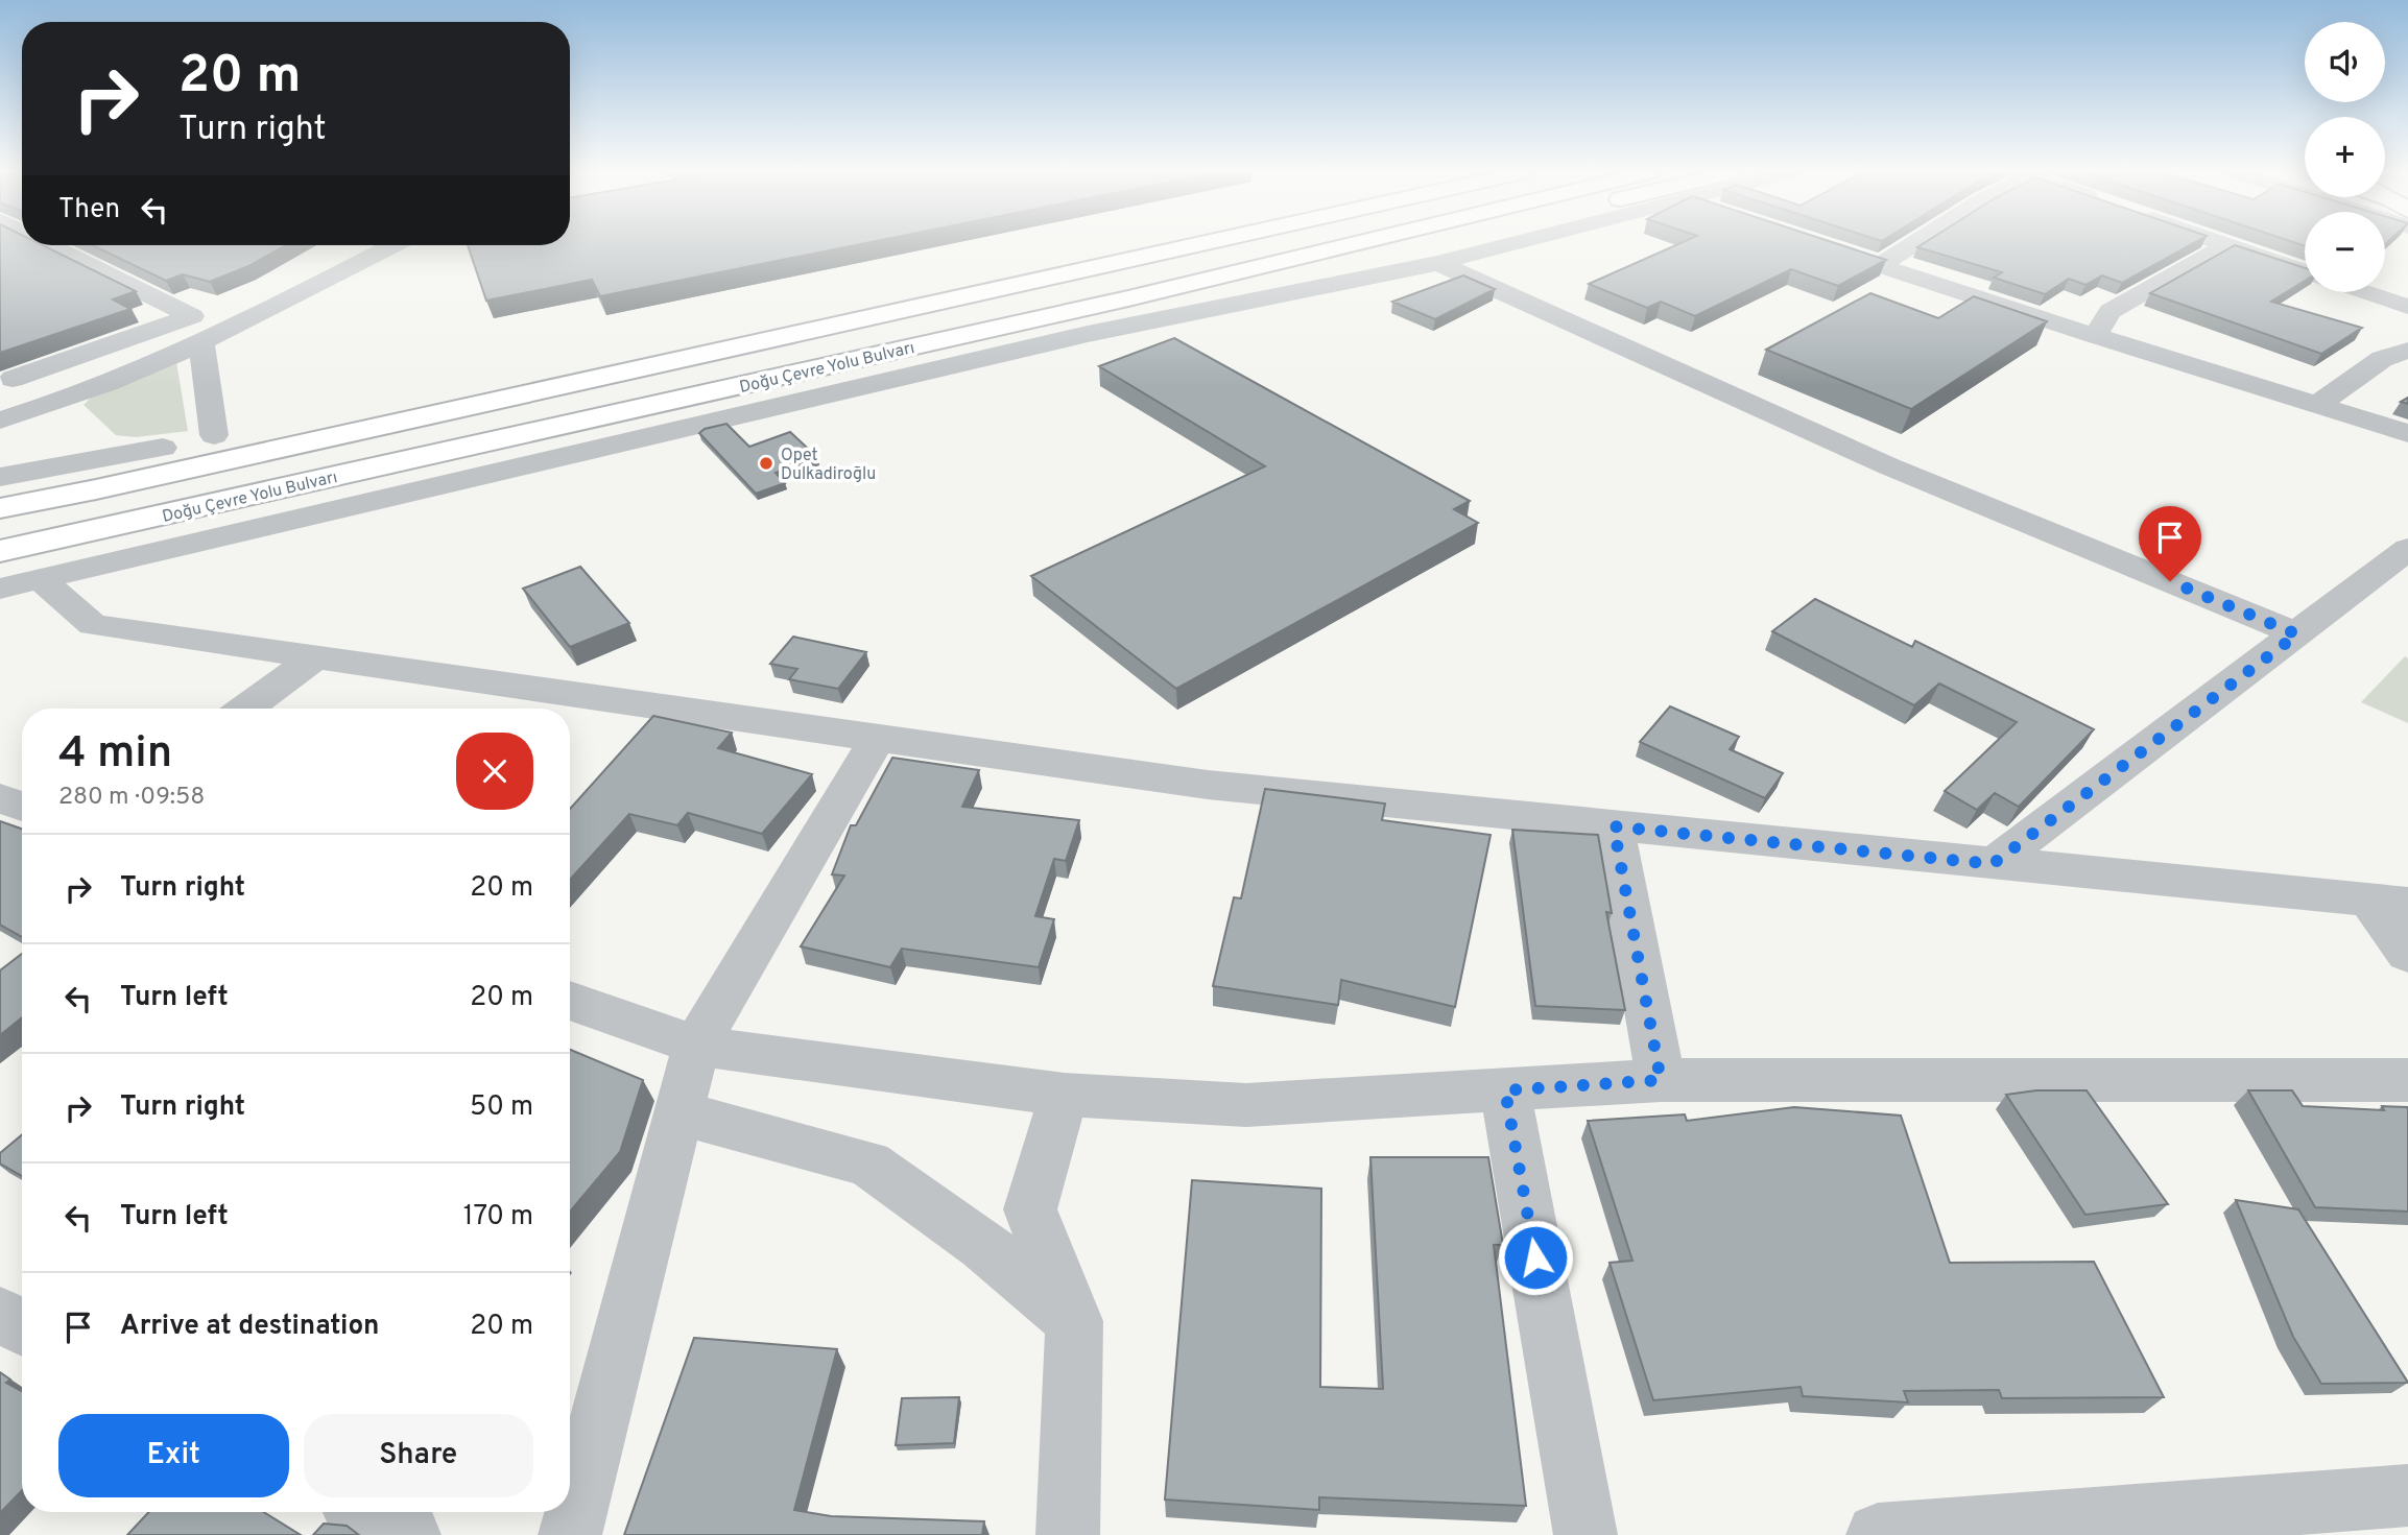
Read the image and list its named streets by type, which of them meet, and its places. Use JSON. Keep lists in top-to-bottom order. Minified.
{"streets":{"main road":["Doğu Çevre Yolu Bulvarı"]},"places":["Opet Dulkadiroğlu"],"page":{"map_buttons":["+","−"],"turn":["20 m","Turn right"],"then":"Then","heading":["4 min","280 m · 09:58"],"list":[{"name":"Turn right","value":"20 m"},{"name":"Turn left","value":"20 m"},{"name":"Turn right","value":"50 m"},{"name":"Turn left","value":"170 m"},{"name":"Arrive at destination","value":"20 m"}],"buttons":["Exit","Share"]}}
